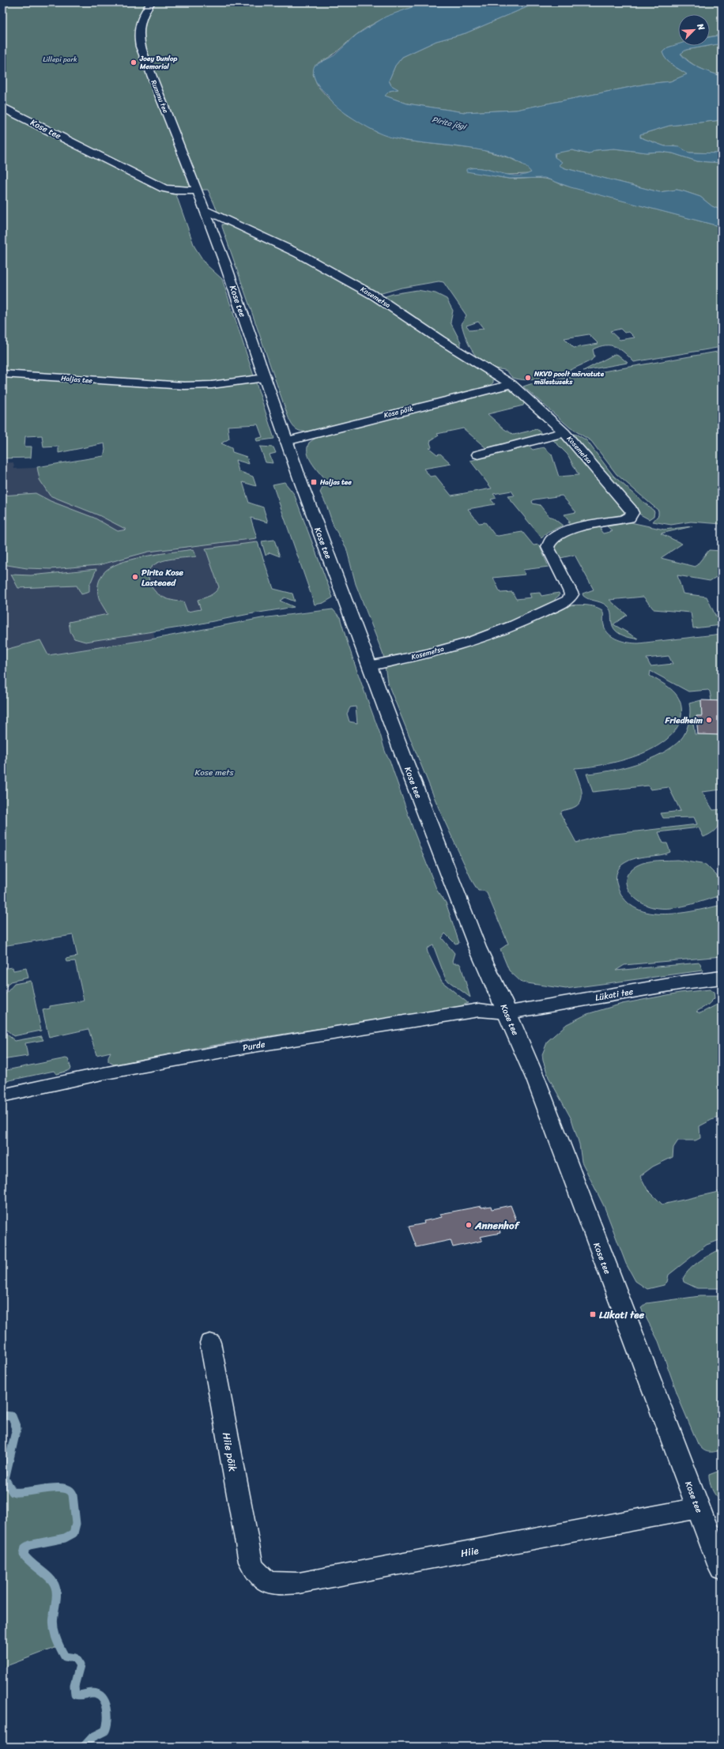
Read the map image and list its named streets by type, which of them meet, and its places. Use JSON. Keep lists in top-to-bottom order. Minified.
{"streets":{"main road":["Rummu tee","Kose tee","Lükati tee"],"street":["Kosemetsa","Haljas tee","Kose põik","Purde","Hiie põik","Hiie"]},"crossings":[["Rummu tee","Kose tee"],["Kose tee","Kosemetsa"],["Kose tee","Haljas tee"],["Kose tee","Kose põik"],["Kose tee","Lükati tee"],["Kose tee","Purde"],["Kose tee","Hiie"],["Kosemetsa","Kose põik"],["Lükati tee","Purde"],["Hiie põik","Hiie"]],"water":["Pirita jõgi"],"parks":["Lillepi park","Kose mets"],"places":{"other":["Joey Dunlop Memorial","NKVD poolt mõrvatute mälestuseks","Pirita Kose Lasteaed","Friedheim","Annenhof"],"transit":["Haljas tee","Lükati tee"]},"north":"top right"}
